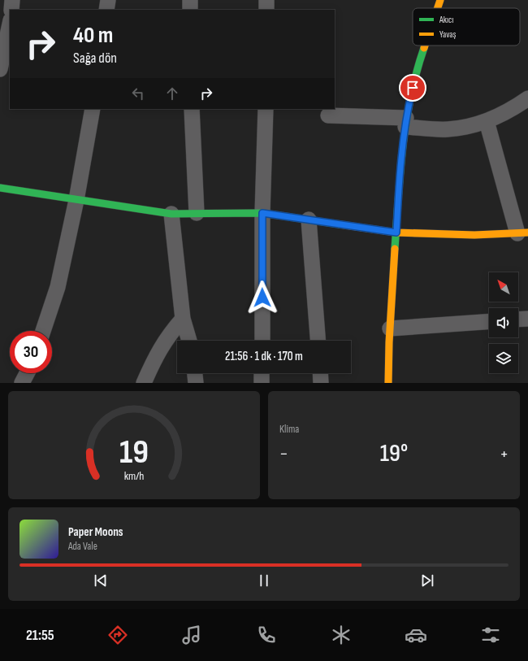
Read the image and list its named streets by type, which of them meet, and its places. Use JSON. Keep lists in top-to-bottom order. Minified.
{"legend":["Akıcı","Yavaş"],"north":"top left","page":{"turn":["40 m","Sağa dön"],"limit":"30","trip":"21:56 · 1 dk · 170 m","tile":"Klima","heat":["−","19°","+"],"song":["Paper Moons","Ada Vale"],"tabs":"21:55","gauge":["19","km/h"]}}
